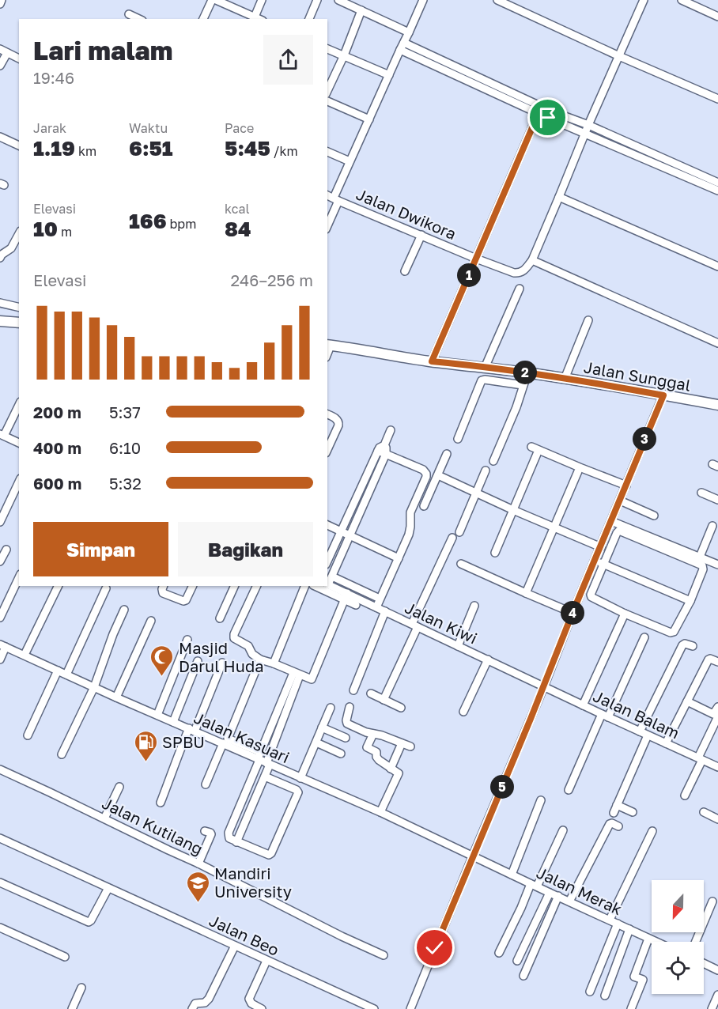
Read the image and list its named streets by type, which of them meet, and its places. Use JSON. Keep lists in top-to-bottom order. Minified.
{"streets":{"main road":["Jalan Sunggal"],"street":["Jalan Dwikora","Jalan Kiwi","Jalan Balam","Jalan Kasuari","Jalan Kutilang","Jalan Merak","Jalan Beo"]},"crossings":[["Jalan Kiwi","Jalan Balam"],["Jalan Kasuari","Jalan Merak"]],"places":{"mosque":["Masjid Darul Huda"],"fuel station":["SPBU"],"school or university":["Mandiri University"]},"north":"bottom","page":{"heading":["Lari malam","19:46"],"stats":[["Jarak","1.19 km"],["Waktu","6:51"],["Pace","5:45 /km"],["Elevasi","10 m"],["166 bpm"],["kcal","84"]],"chart":["Elevasi","246–256 m"],"pins":["1","2","3","4","5"],"list":[{"name":"200 m","note":"5:37"},{"name":"400 m","note":"6:10"},{"name":"600 m","note":"5:32"}],"buttons":["Simpan","Bagikan"]}}
